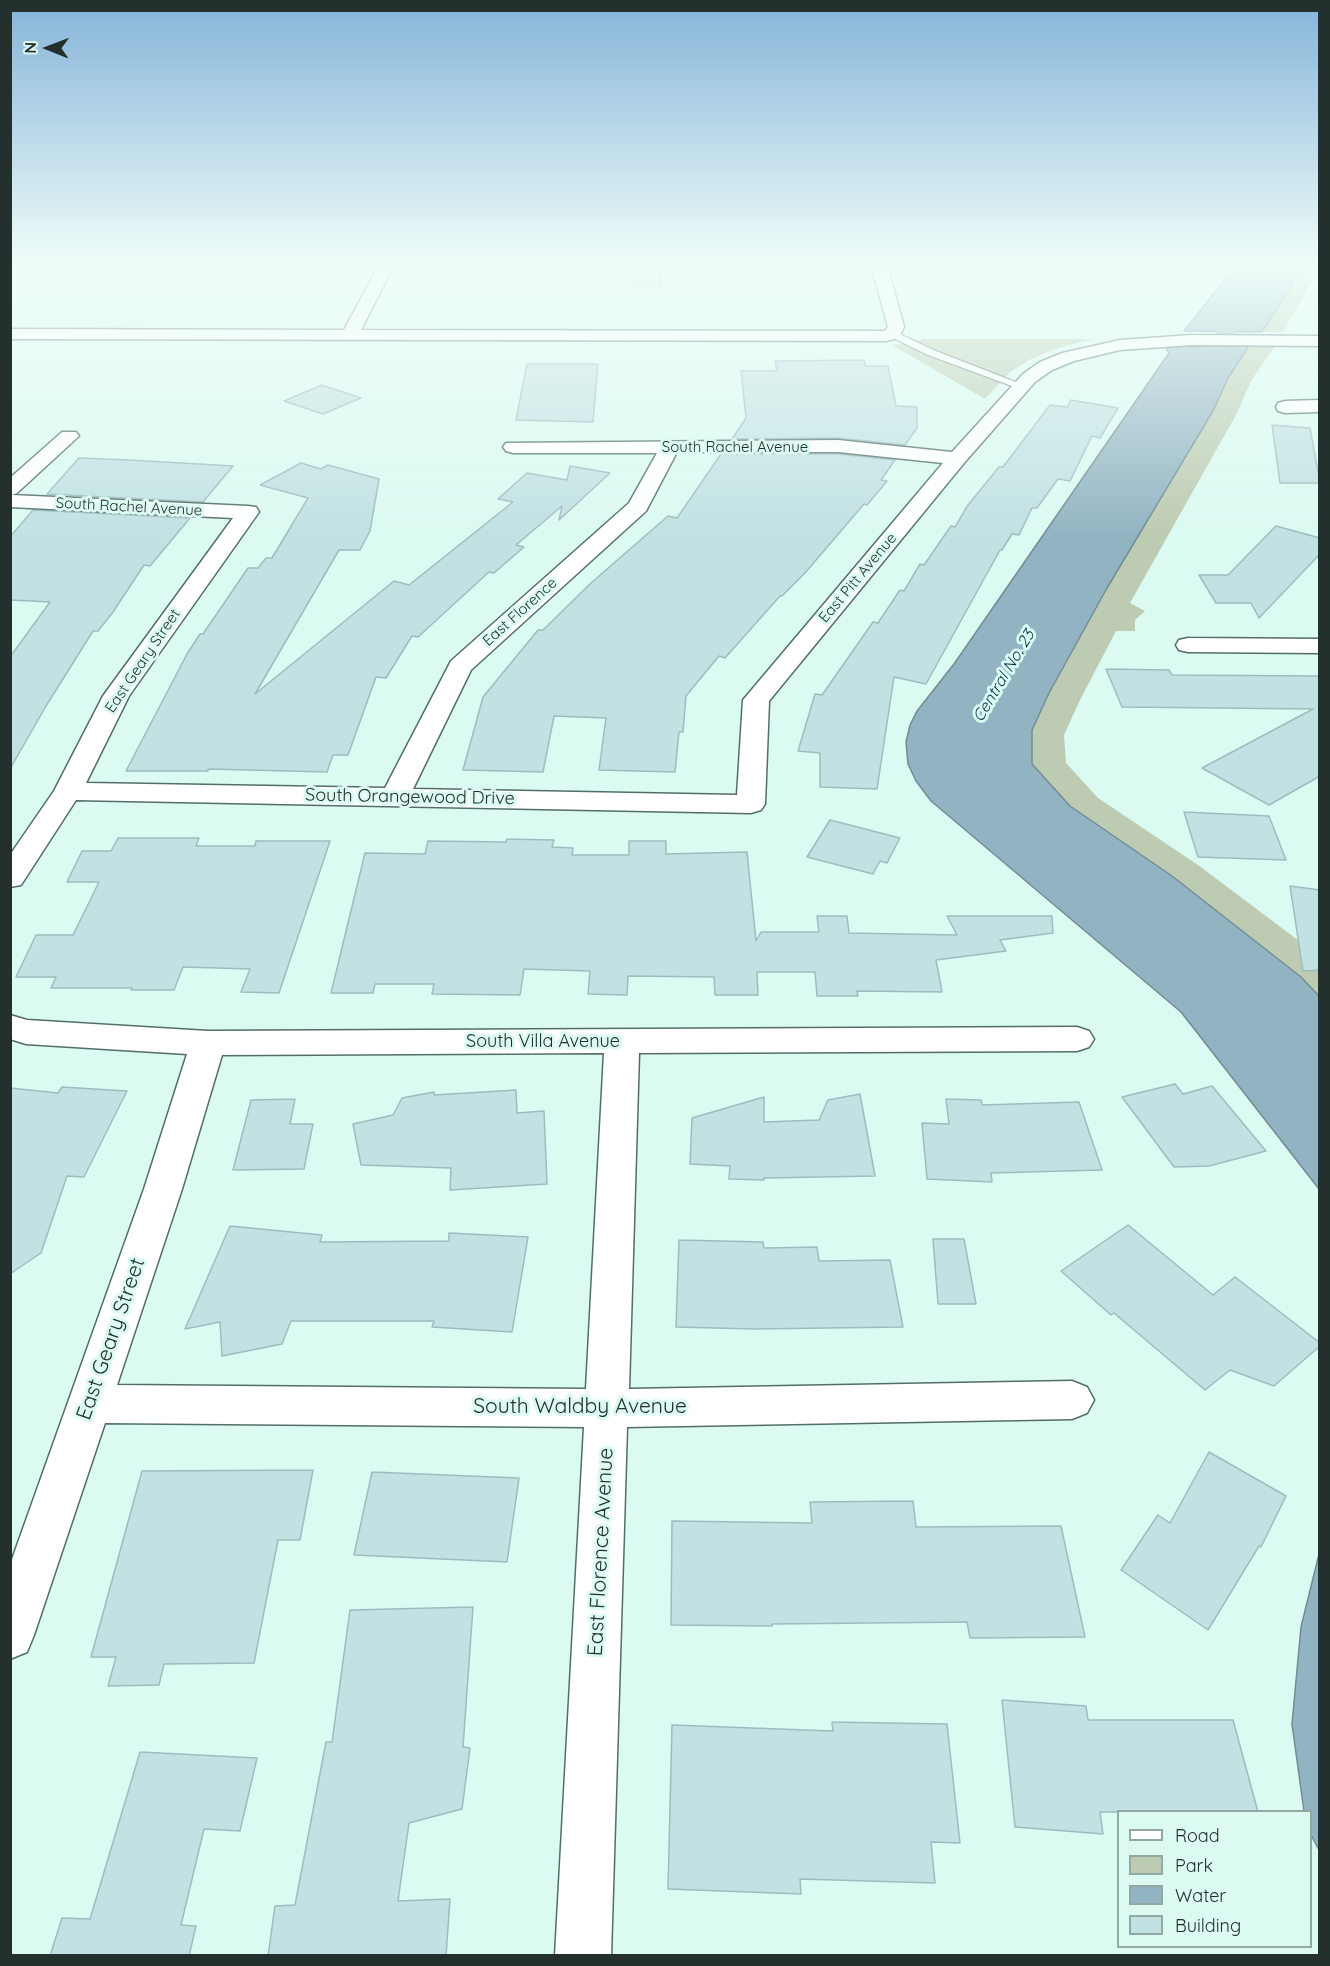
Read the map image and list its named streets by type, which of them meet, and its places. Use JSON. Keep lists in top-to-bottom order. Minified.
{"streets":{"street":["South Rachel Avenue","East Pitt Avenue","East Florence","East Geary Street","South Orangewood Drive","South Villa Avenue","South Waldby Avenue","East Florence Avenue"]},"crossings":[["South Rachel Avenue","East Pitt Avenue"],["South Rachel Avenue","East Florence"],["South Rachel Avenue","East Geary Street"],["East Pitt Avenue","South Orangewood Drive"],["East Florence","South Orangewood Drive"],["East Geary Street","South Orangewood Drive"],["East Geary Street","South Villa Avenue"],["East Geary Street","South Waldby Avenue"],["South Villa Avenue","East Florence Avenue"],["South Waldby Avenue","East Florence Avenue"]],"water":["Central No. 23"],"legend":["Road","Park","Water","Building"],"north":"left"}
